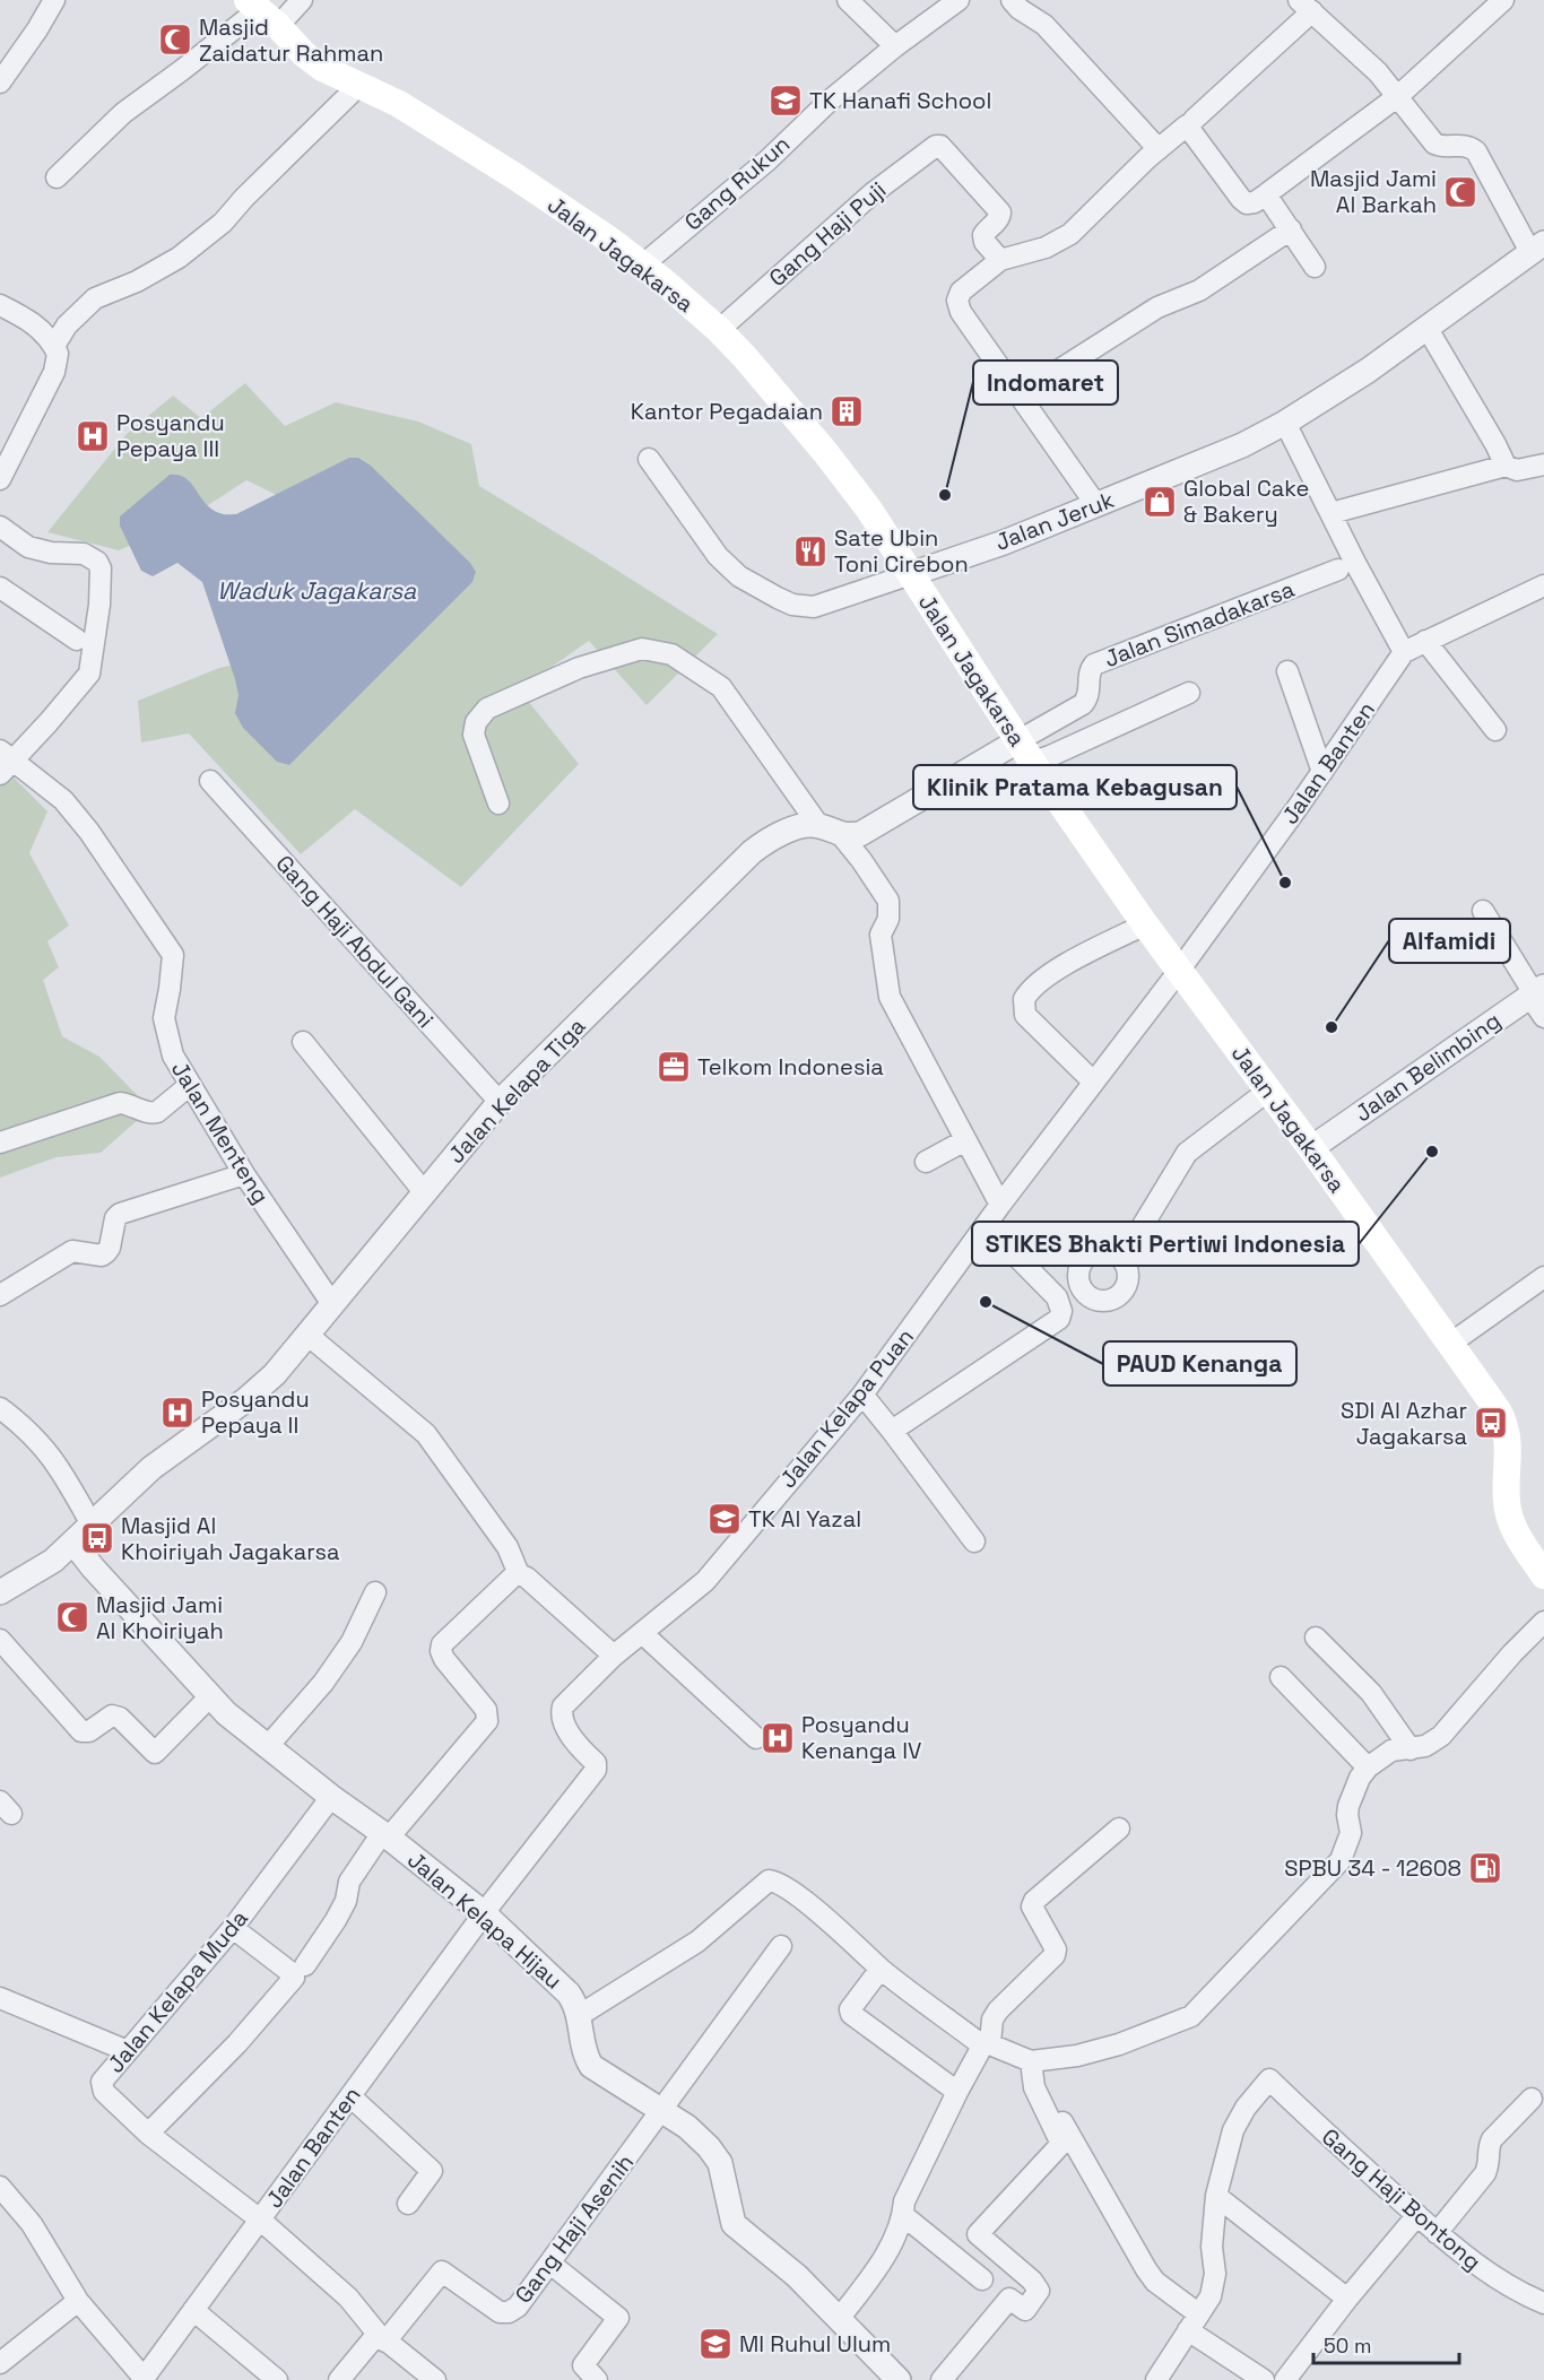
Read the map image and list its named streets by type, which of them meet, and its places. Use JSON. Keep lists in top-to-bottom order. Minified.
{"streets":{"main road":["Jalan Jagakarsa"],"street":["Gang Rukun","Gang Haji Puji","Jalan Jeruk","Jalan Simadakarsa","Jalan Banten","Gang Haji Abdul Gani","Jalan Belimbing","Jalan Kelapa Tiga","Jalan Menteng","Jalan Kelapa Puan","Jalan Kelapa Hijau","Jalan Kelapa Muda","Gang Haji Bontong","Gang Haji Asenih"]},"crossings":[["Gang Rukun","Jalan Jagakarsa"],["Gang Haji Puji","Jalan Jagakarsa"],["Jalan Jagakarsa","Jalan Jeruk"],["Jalan Jagakarsa","Jalan Simadakarsa"],["Jalan Jagakarsa","Jalan Banten"],["Jalan Jagakarsa","Jalan Belimbing"],["Jalan Jagakarsa","Jalan Kelapa Puan"],["Jalan Banten","Jalan Kelapa Puan"],["Jalan Banten","Jalan Kelapa Hijau"],["Jalan Banten","Jalan Kelapa Muda"],["Gang Haji Abdul Gani","Jalan Kelapa Tiga"],["Jalan Kelapa Tiga","Jalan Menteng"],["Jalan Kelapa Tiga","Jalan Kelapa Hijau"],["Jalan Kelapa Puan","Jalan Kelapa Hijau"],["Jalan Kelapa Hijau","Jalan Kelapa Muda"],["Jalan Kelapa Hijau","Gang Haji Asenih"],["Jalan Kelapa Muda","Gang Haji Asenih"]],"water":["Waduk Jagakarsa"],"places":{"mosque":["Masjid Zaidatur Rahman","Masjid Jami Al Barkah","Masjid Jami Al Khoiriyah"],"school or university":["TK Hanafi School","TK Al Yazal","MI Ruhul Ulum"],"building":["Kantor Pegadaian"],"hospital":["Posyandu Pepaya III","Posyandu Pepaya II","Posyandu Kenanga IV"],"other":["Indomaret","Klinik Pratama Kebagusan","Alfamidi","STIKES Bhakti Pertiwi Indonesia","PAUD Kenanga"],"shop":["Global Cake & Bakery"],"restaurant":["Sate Ubin Toni Cirebon"],"office":["Telkom Indonesia"],"bus stop":["SDI Al Azhar Jagakarsa","Masjid Al Khoiriyah Jagakarsa"],"fuel station":["SPBU 34 - 12608"]},"scale_bar":"50 m"}
